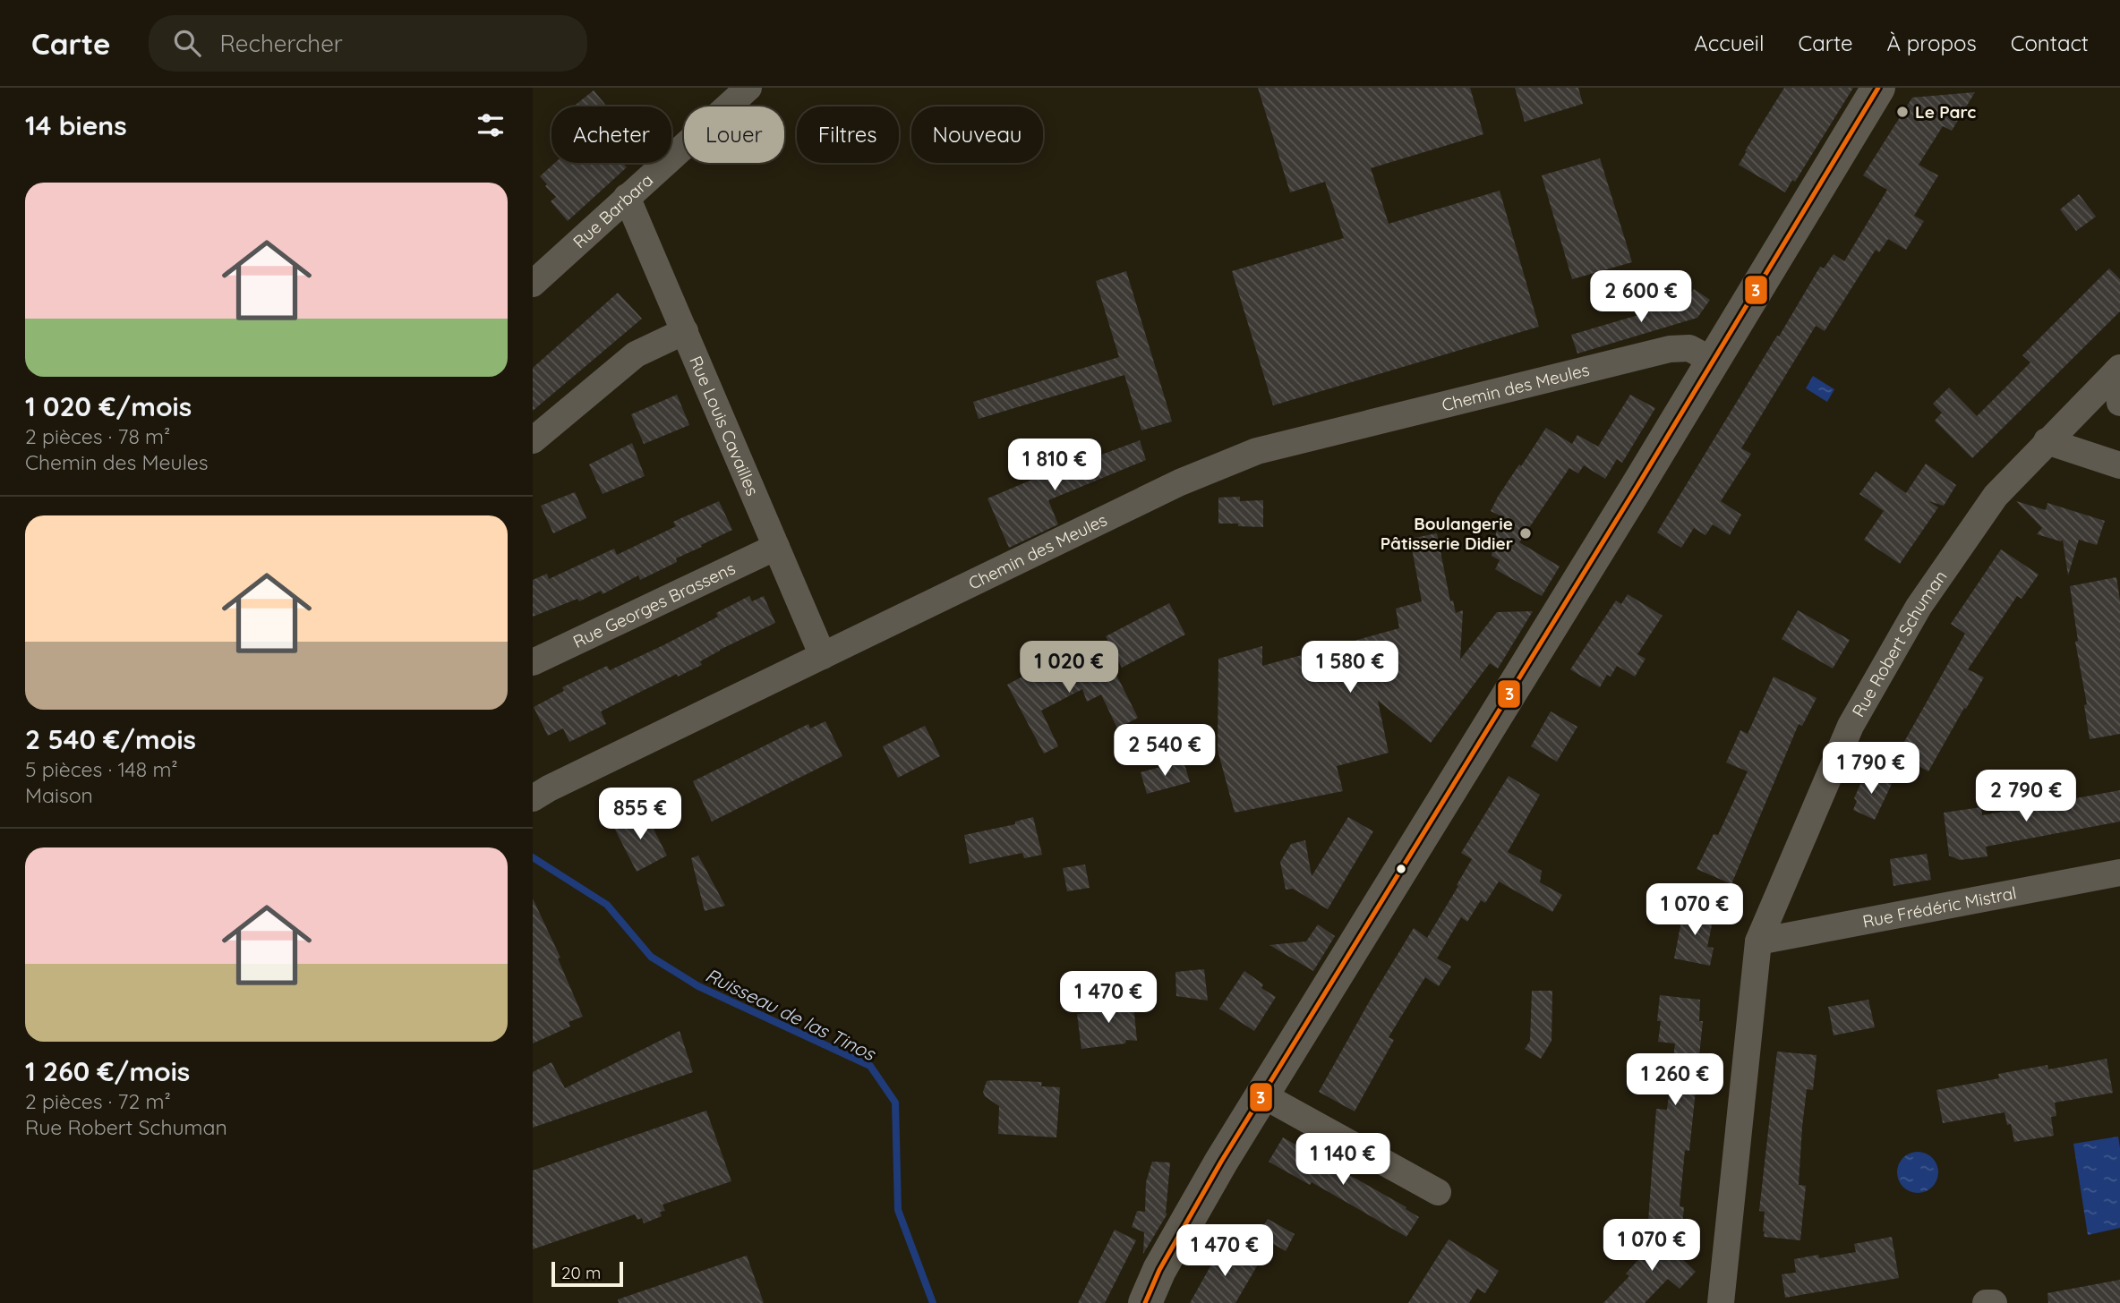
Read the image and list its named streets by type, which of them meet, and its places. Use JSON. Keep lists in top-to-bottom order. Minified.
{"streets":{"street":["Rue Barbara","Chemin des Meules","Rue Louis Cavailles","Rue Georges Brassens","Rue Robert Schuman","Rue Frédéric Mistral"]},"crossings":[["Rue Barbara","Rue Louis Cavailles"],["Chemin des Meules","Rue Louis Cavailles"],["Rue Louis Cavailles","Rue Georges Brassens"],["Rue Robert Schuman","Rue Frédéric Mistral"]],"water":["Ruisseau de las Tinos"],"places":["Le Parc","Boulangerie Pâtisserie Didier"],"lines":["transit line 3"],"scale_bar":"20 m","page":{"header":"Carte","search":"Rechercher","nav":["Accueil","Carte","À propos","Contact"],"heading":"14 biens","chip":["Acheter","Louer","Filtres","Nouveau"],"list":[{"name":"1 020 €/mois","note":"2 pièces · 78 m² · Chemin des Meules"},{"name":"2 540 €/mois","note":"5 pièces · 148 m² · Maison"},{"name":"1 260 €/mois","note":"2 pièces · 72 m² · Rue Robert Schuman"}],"price":["2 600 €","1 810 €","1 020 €","1 580 €","2 540 €","1 790 €","2 790 €","855 €","1 070 €","1 470 €","1 260 €","1 140 €","1 070 €","1 470 €"],"scale":"20 m"}}
